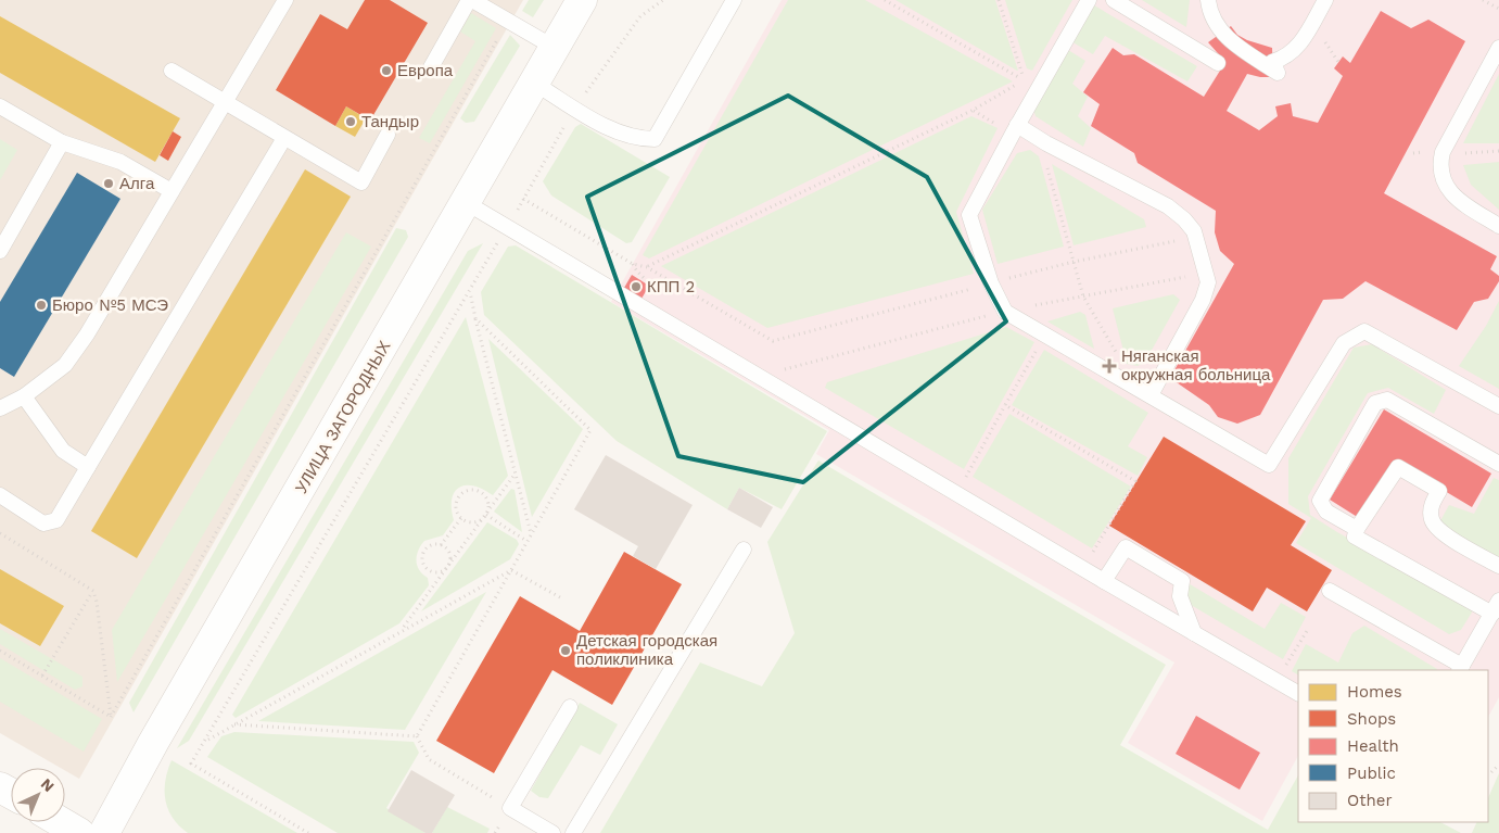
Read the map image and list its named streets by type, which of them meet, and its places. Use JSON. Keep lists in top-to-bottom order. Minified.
{"streets":{"main road":["УЛИЦА ЗАГОРОДНЫХ"]},"places":{"other":["Европа","Тандыр","Алга","КПП 2","Бюро №5 МСЭ","Детская городская поликлиника"],"health":["Няганская окружная больница"]},"legend":["Homes","Shops","Health","Public","Other"],"north":"top right"}
